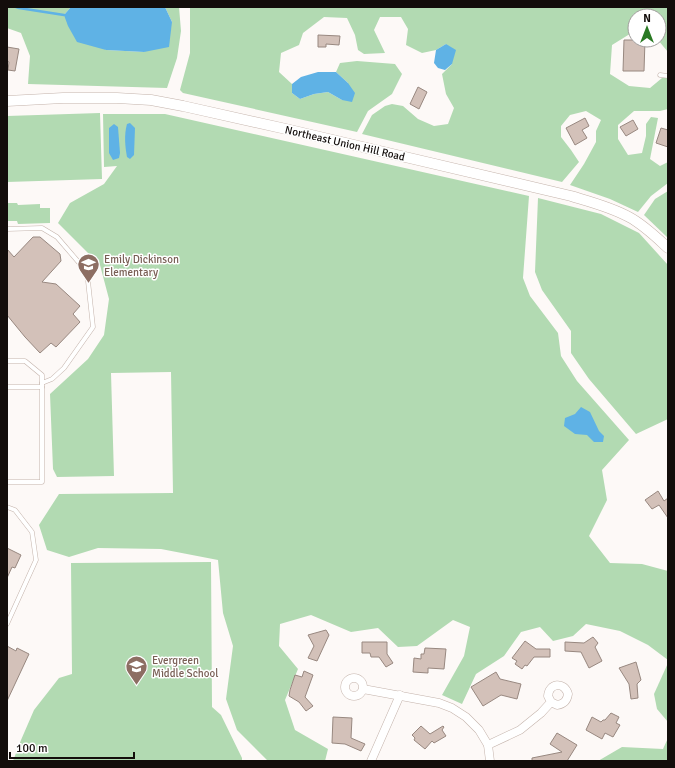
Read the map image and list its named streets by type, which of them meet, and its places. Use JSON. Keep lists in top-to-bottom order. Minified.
{"streets":{"street":["Northeast Union Hill Road"]},"places":{"school or university":["Emily Dickinson Elementary","Evergreen Middle School"]},"scale_bar":"100 m","north":"top"}
